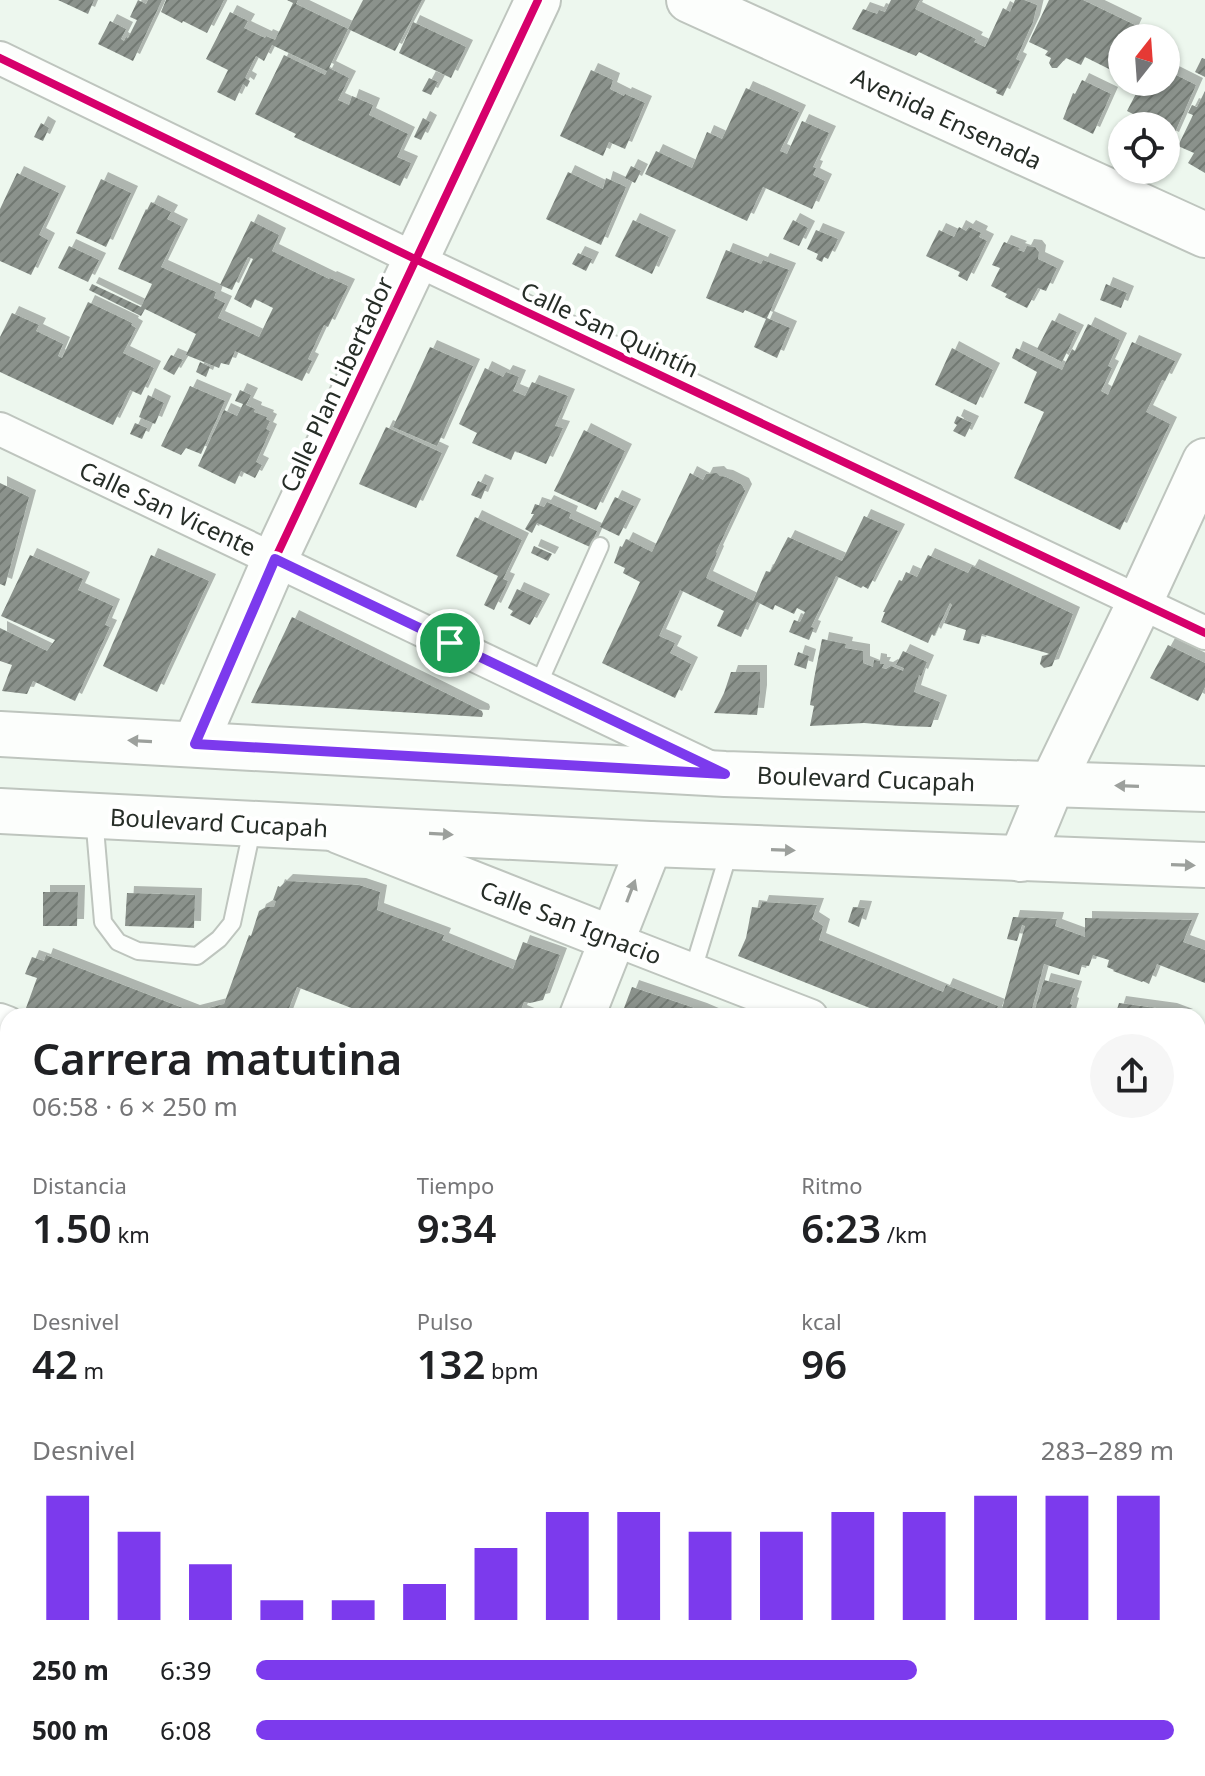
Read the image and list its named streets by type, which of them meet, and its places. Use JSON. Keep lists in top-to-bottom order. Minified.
{"streets":{"main road":["Avenida Ensenada","Calle Plan Libertador","Boulevard Cucapah","Calle San Ignacio"],"street":["Calle San Quintín","Calle San Vicente"]},"crossings":[["Calle San Quintín","Calle Plan Libertador"],["Calle Plan Libertador","Calle San Vicente"],["Calle Plan Libertador","Boulevard Cucapah"],["Calle San Vicente","Boulevard Cucapah"],["Boulevard Cucapah","Calle San Ignacio"]],"north":"top","page":{"heading":["Carrera matutina","06:58 · 6 × 250 m"],"stats":[["Distancia","1.50 km"],["Tiempo","9:34"],["Ritmo","6:23 /km"],["Desnivel","42 m"],["Pulso","132 bpm"],["kcal","96"]],"chart":["Desnivel","283–289 m"],"list":[{"name":"250 m","note":"6:39"},{"name":"500 m","note":"6:08"}]}}
